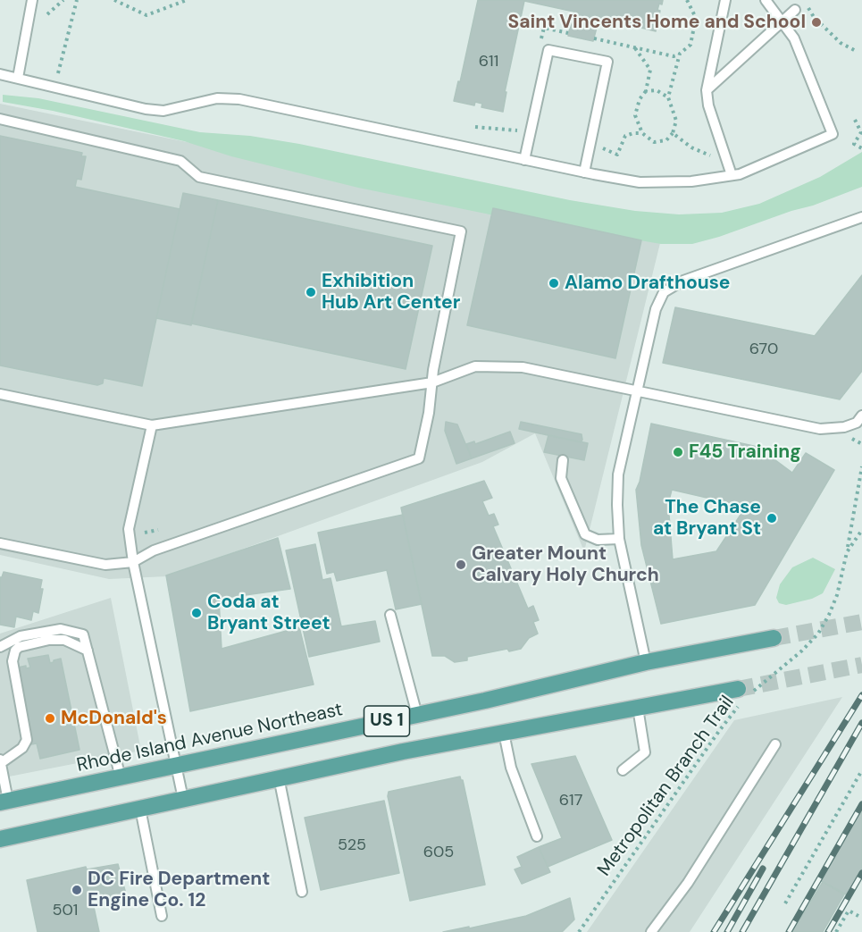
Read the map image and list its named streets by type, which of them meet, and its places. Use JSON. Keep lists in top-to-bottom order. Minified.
{"streets":{"main road":["US 1","Rhode Island Avenue Northeast"],"path":["Metropolitan Branch Trail"]},"crossings":[["US 1","Metropolitan Branch Trail"]],"places":["Saint Vincents Home and School","Alamo Drafthouse","Exhibition Hub Art Center","F45 Training","The Chase at Bryant St","Greater Mount Calvary Holy Church","Coda at Bryant Street","McDonald's","DC Fire Department Engine Co. 12"],"house_numbers":["611","670","617","525","605","501"]}
